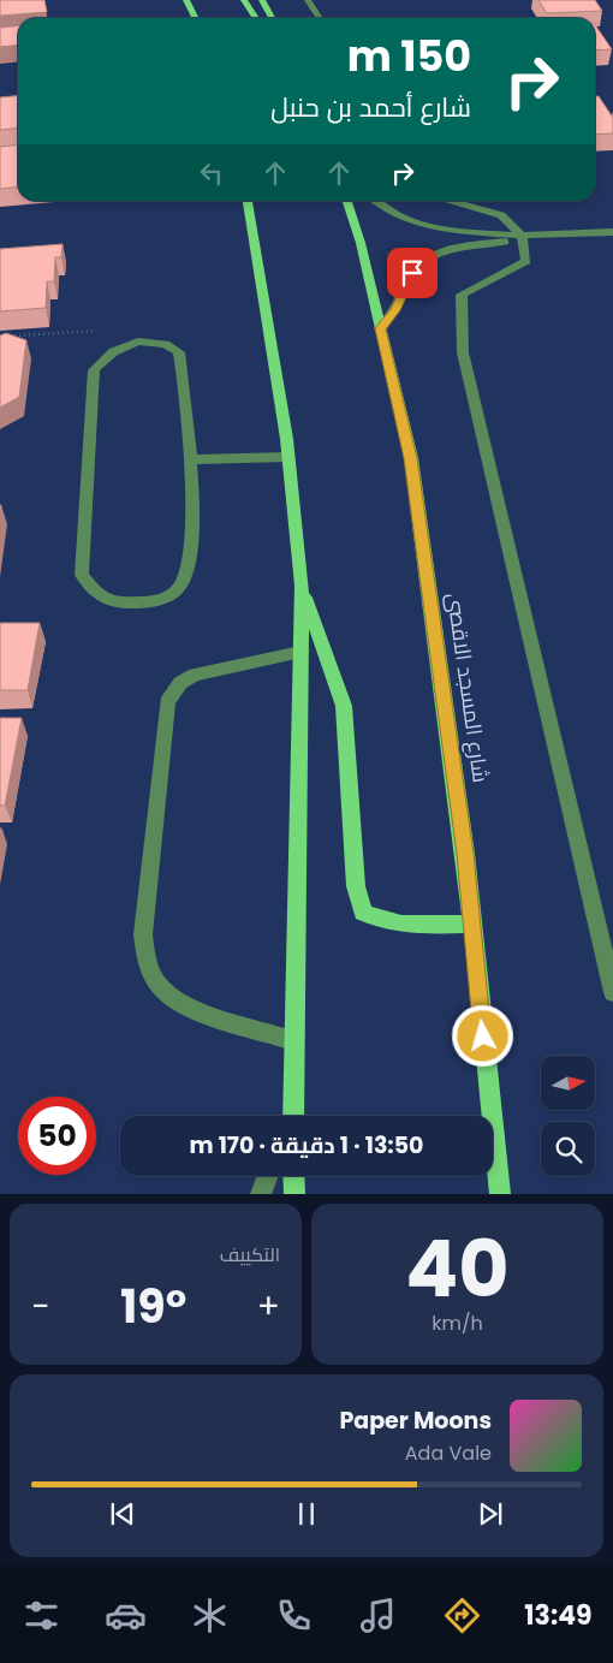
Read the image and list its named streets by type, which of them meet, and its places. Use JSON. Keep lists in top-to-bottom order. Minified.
{"streets":{"main road":["شارع المسجد الاقصى"]},"north":"right","page":{"turn":["150 m","شارع أحمد بن حنبل"],"limit":"50","trip":"13:50 · 1 دقيقة · 170 m","tile":[["40","km/h"],"التكييف"],"heat":["−","19°","+"],"song":["Paper Moons","Ada Vale"],"tabs":"13:49"}}
